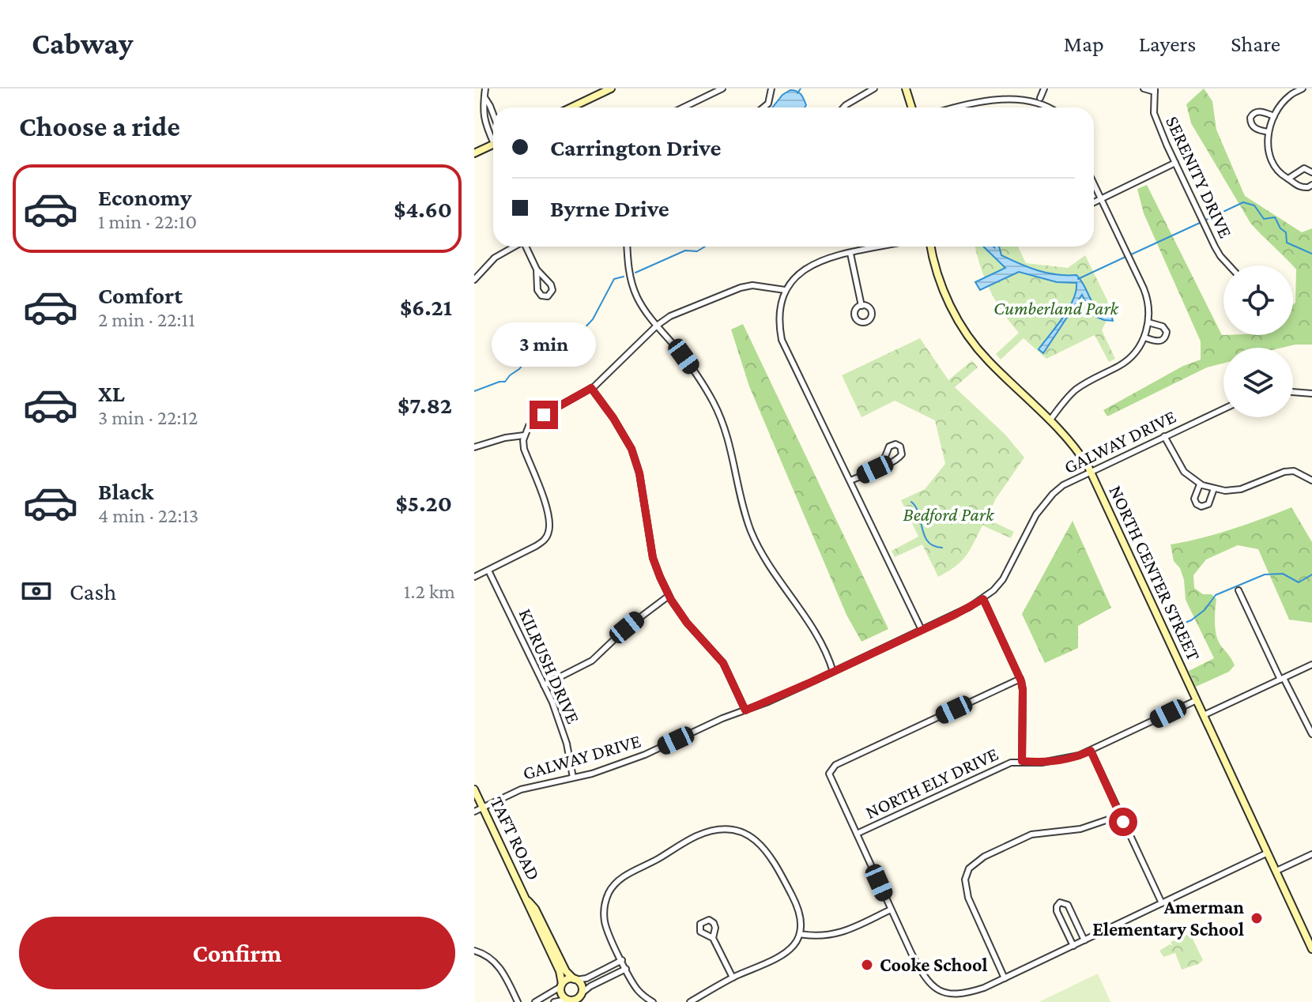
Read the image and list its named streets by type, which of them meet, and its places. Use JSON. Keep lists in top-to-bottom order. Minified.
{"streets":{"street":["SERENITY DRIVE","GALWAY DRIVE","NORTH CENTER STREET","KILRUSH DRIVE","NORTH ELY DRIVE","TAFT ROAD"]},"crossings":[["GALWAY DRIVE","NORTH CENTER STREET"],["GALWAY DRIVE","KILRUSH DRIVE"],["GALWAY DRIVE","TAFT ROAD"],["NORTH CENTER STREET","NORTH ELY DRIVE"]],"parks":["Cumberland Park","Bedford Park"],"places":["Amerman Elementary School","Cooke School"],"page":{"header":"Cabway","nav":["Map","Layers","Share"],"heading":"Choose a ride","banner":["Carrington Drive","Byrne Drive"],"list":[{"name":"Economy","note":"1 min · 22:10","value":"$4.60"},{"name":"Comfort","note":"2 min · 22:11","value":"$6.21"},{"name":"XL","note":"3 min · 22:12","value":"$7.82"},{"name":"Black","note":"4 min · 22:13","value":"$5.20"}],"bubble":"3 min","pay":["Cash","1.2 km"],"buttons":"Confirm"}}
